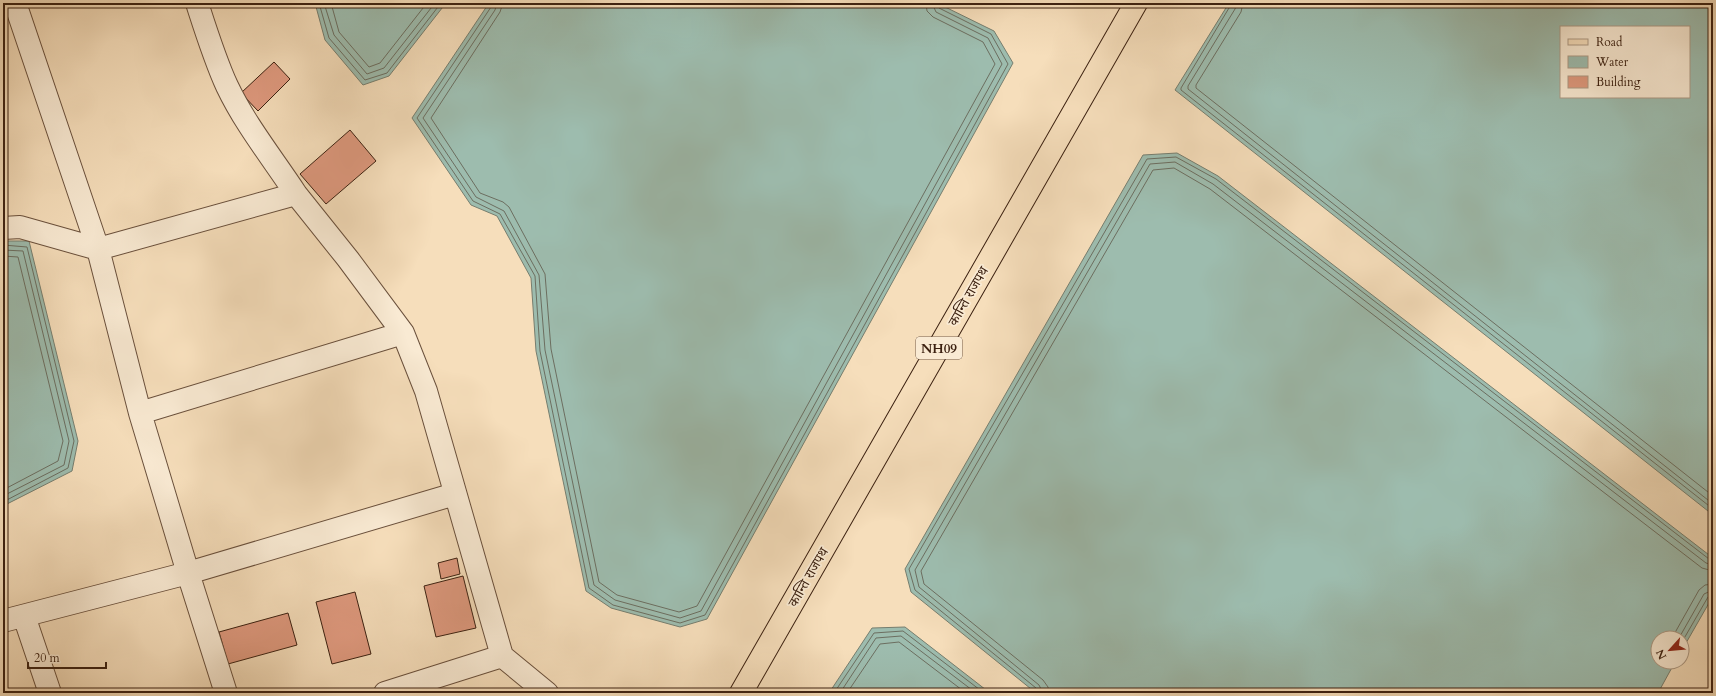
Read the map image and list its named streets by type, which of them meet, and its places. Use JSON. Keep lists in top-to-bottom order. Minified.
{"streets":{"main road":["कान्ति राजपथ","NH09"]},"legend":["Road","Water","Building"],"scale_bar":"20 m","north":"bottom left"}
